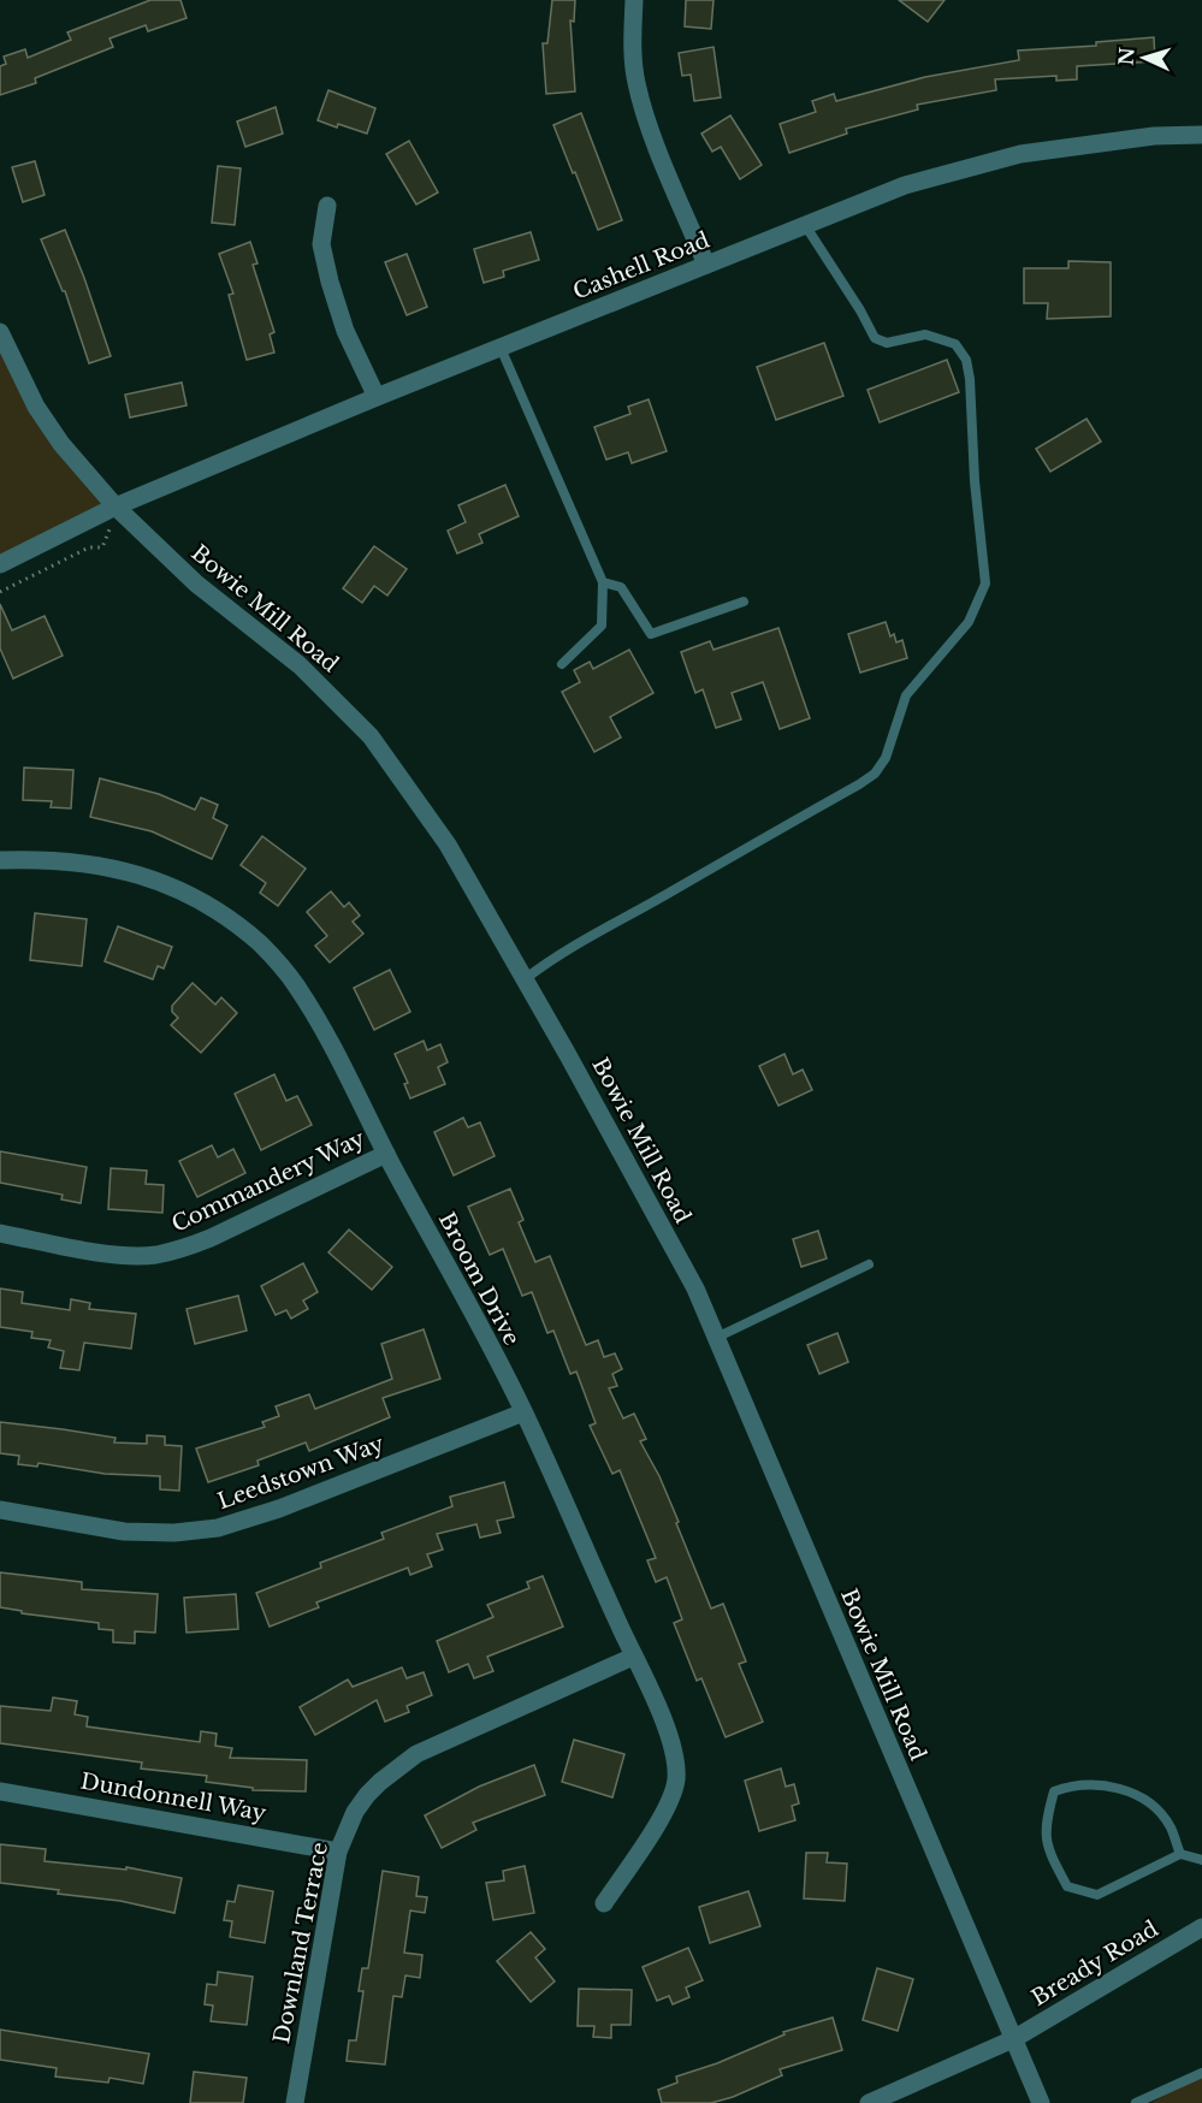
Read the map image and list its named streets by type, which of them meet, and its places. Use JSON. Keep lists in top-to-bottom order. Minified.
{"streets":{"street":["Cashell Road","Bowie Mill Road","Commandery Way","Broom Drive","Leedstown Way","Dundonnell Way","Downland Terrace","Bready Road"]},"crossings":[["Cashell Road","Bowie Mill Road"],["Bowie Mill Road","Bready Road"],["Commandery Way","Broom Drive"],["Broom Drive","Leedstown Way"],["Broom Drive","Downland Terrace"],["Dundonnell Way","Downland Terrace"]],"north":"left"}
